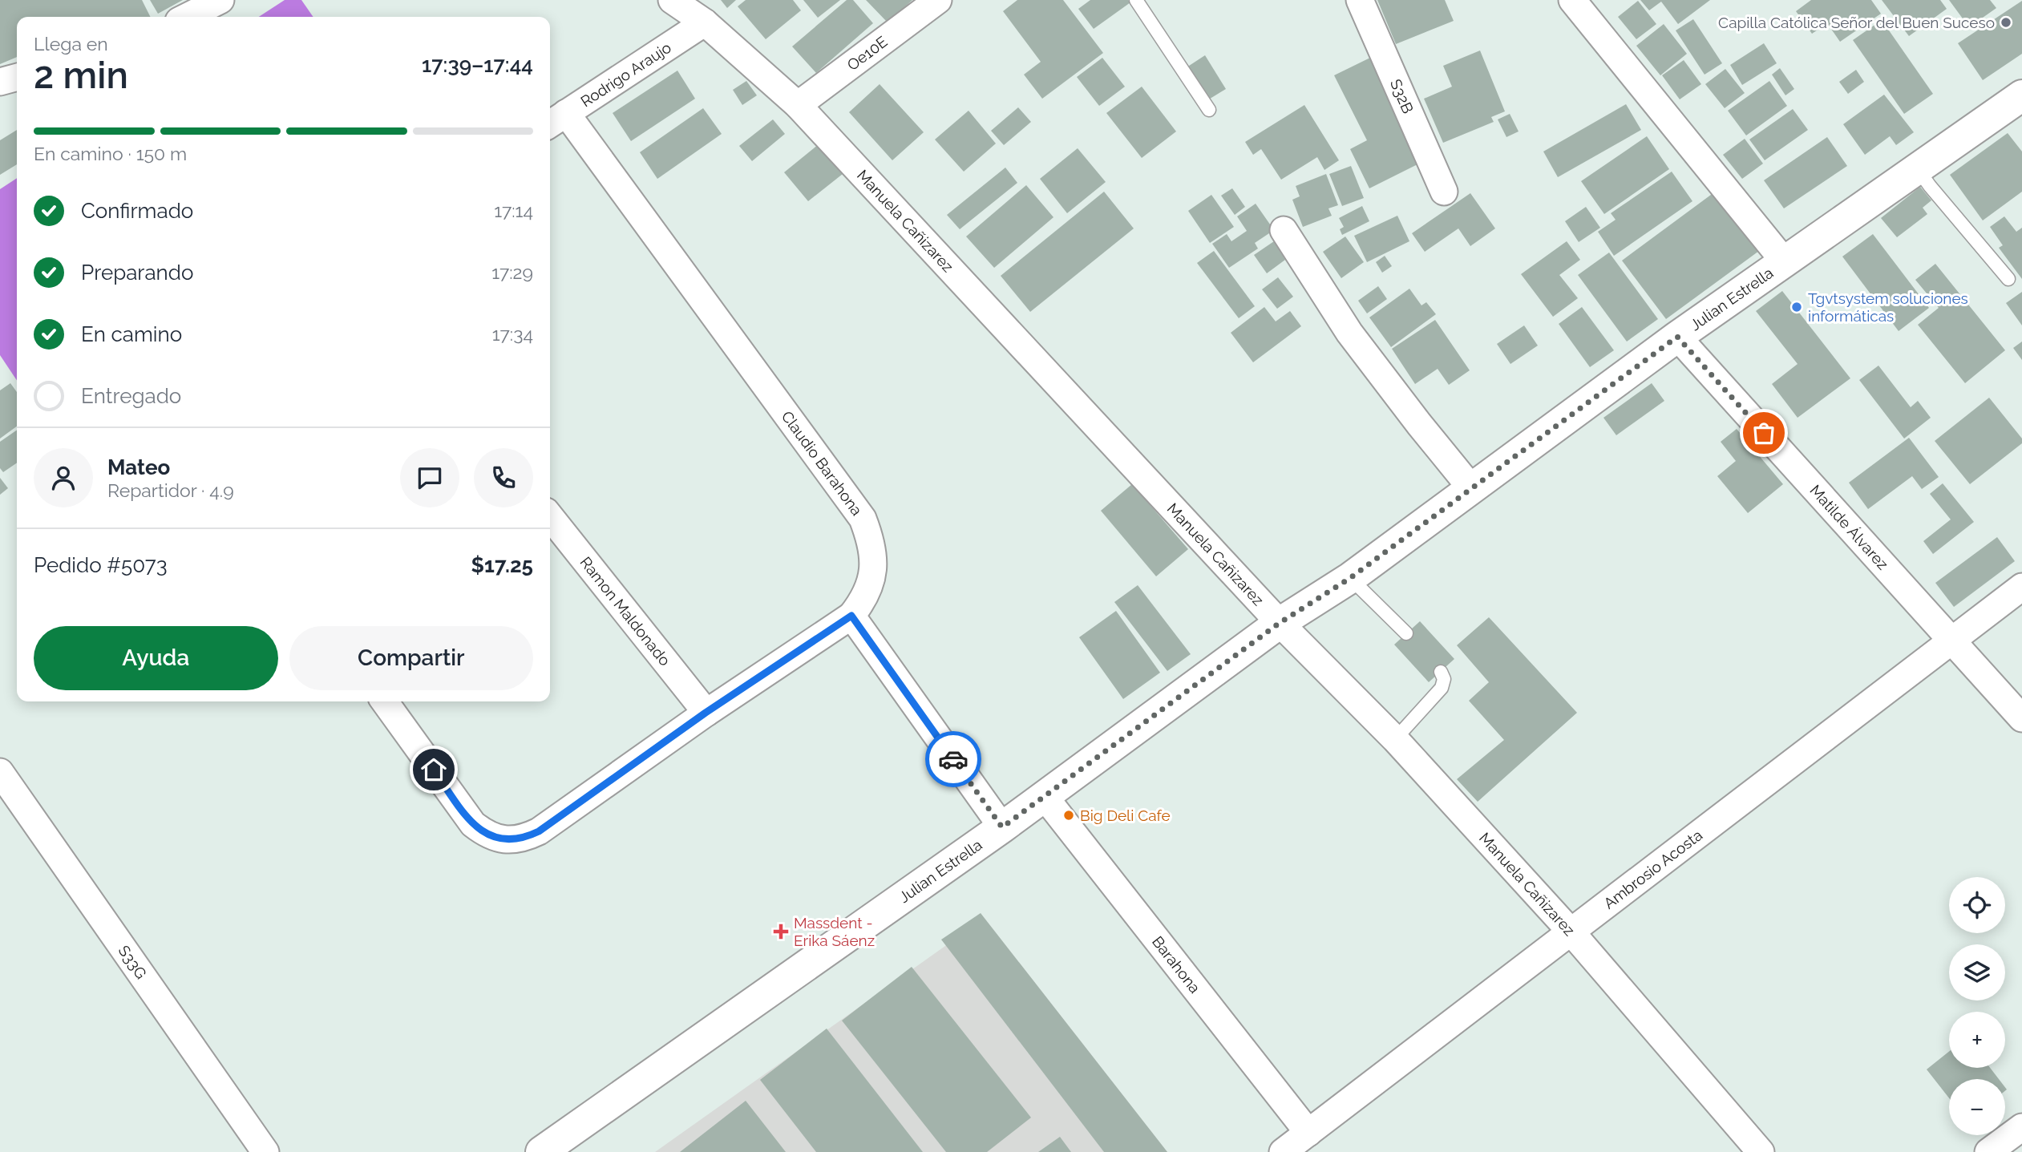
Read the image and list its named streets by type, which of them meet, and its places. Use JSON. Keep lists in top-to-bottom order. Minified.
{"streets":{"street":["Oe10E","Rodrigo Araujo","S32B","Manuela Cañizarez","Julian Estrella","Claudio Barahona","Matilde Álvarez","Ramon Maldonado","Ambrosio Acosta","S33G","Barahona"]},"crossings":[["Oe10E","Manuela Cañizarez"],["Rodrigo Araujo","Manuela Cañizarez"],["Rodrigo Araujo","Claudio Barahona"],["Manuela Cañizarez","Julian Estrella"],["Manuela Cañizarez","Ambrosio Acosta"],["Julian Estrella","Matilde Álvarez"],["Julian Estrella","Barahona"],["Matilde Álvarez","Ambrosio Acosta"],["Ambrosio Acosta","Barahona"]],"places":{"other":["Capilla Católica Señor del Buen Suceso","Tgvtsystem soluciones informáticas","Big Deli Cafe"],"health":["Massdent - Erika Sáenz"]},"page":{"heading":["2 min","Llega en","17:39–17:44"],"panel":["Mateo","Repartidor · 4.9","Pedido #5073","$17.25"],"bar":"En camino · 150 m","list":[["Confirmado","17:14"],["Preparando","17:29"],["En camino","17:34"],"Entregado"],"buttons":["Ayuda","Compartir"],"map_buttons":["+","−"]}}
